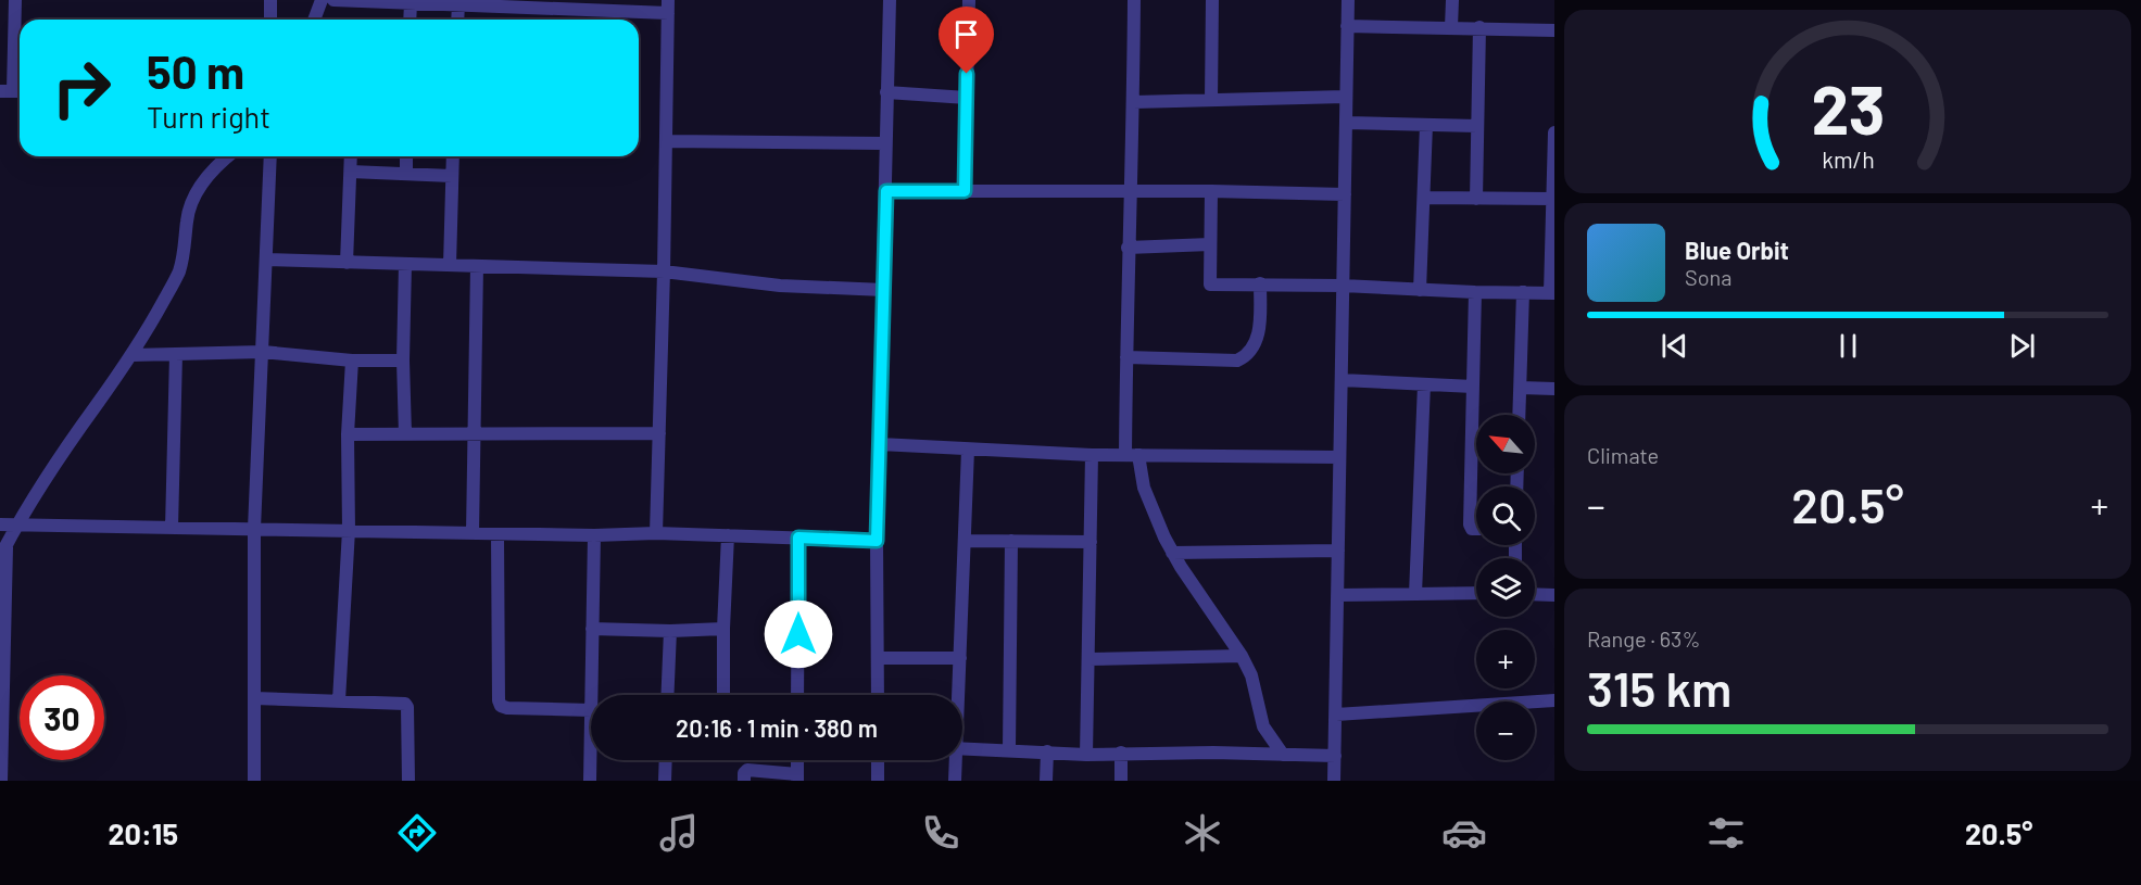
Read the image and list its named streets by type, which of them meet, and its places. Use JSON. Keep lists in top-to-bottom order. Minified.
{"north":"top left","page":{"turn":["50 m","Turn right"],"song":["Blue Orbit","Sona"],"tile":["Climate",["Range · 63%","315 km"]],"map_buttons":["+","−"],"heat":["−","20.5°","+"],"limit":"30","trip":"20:16 · 1 min · 380 m","tabs":["20:15","20.5°"],"gauge":["23","km/h"]}}
